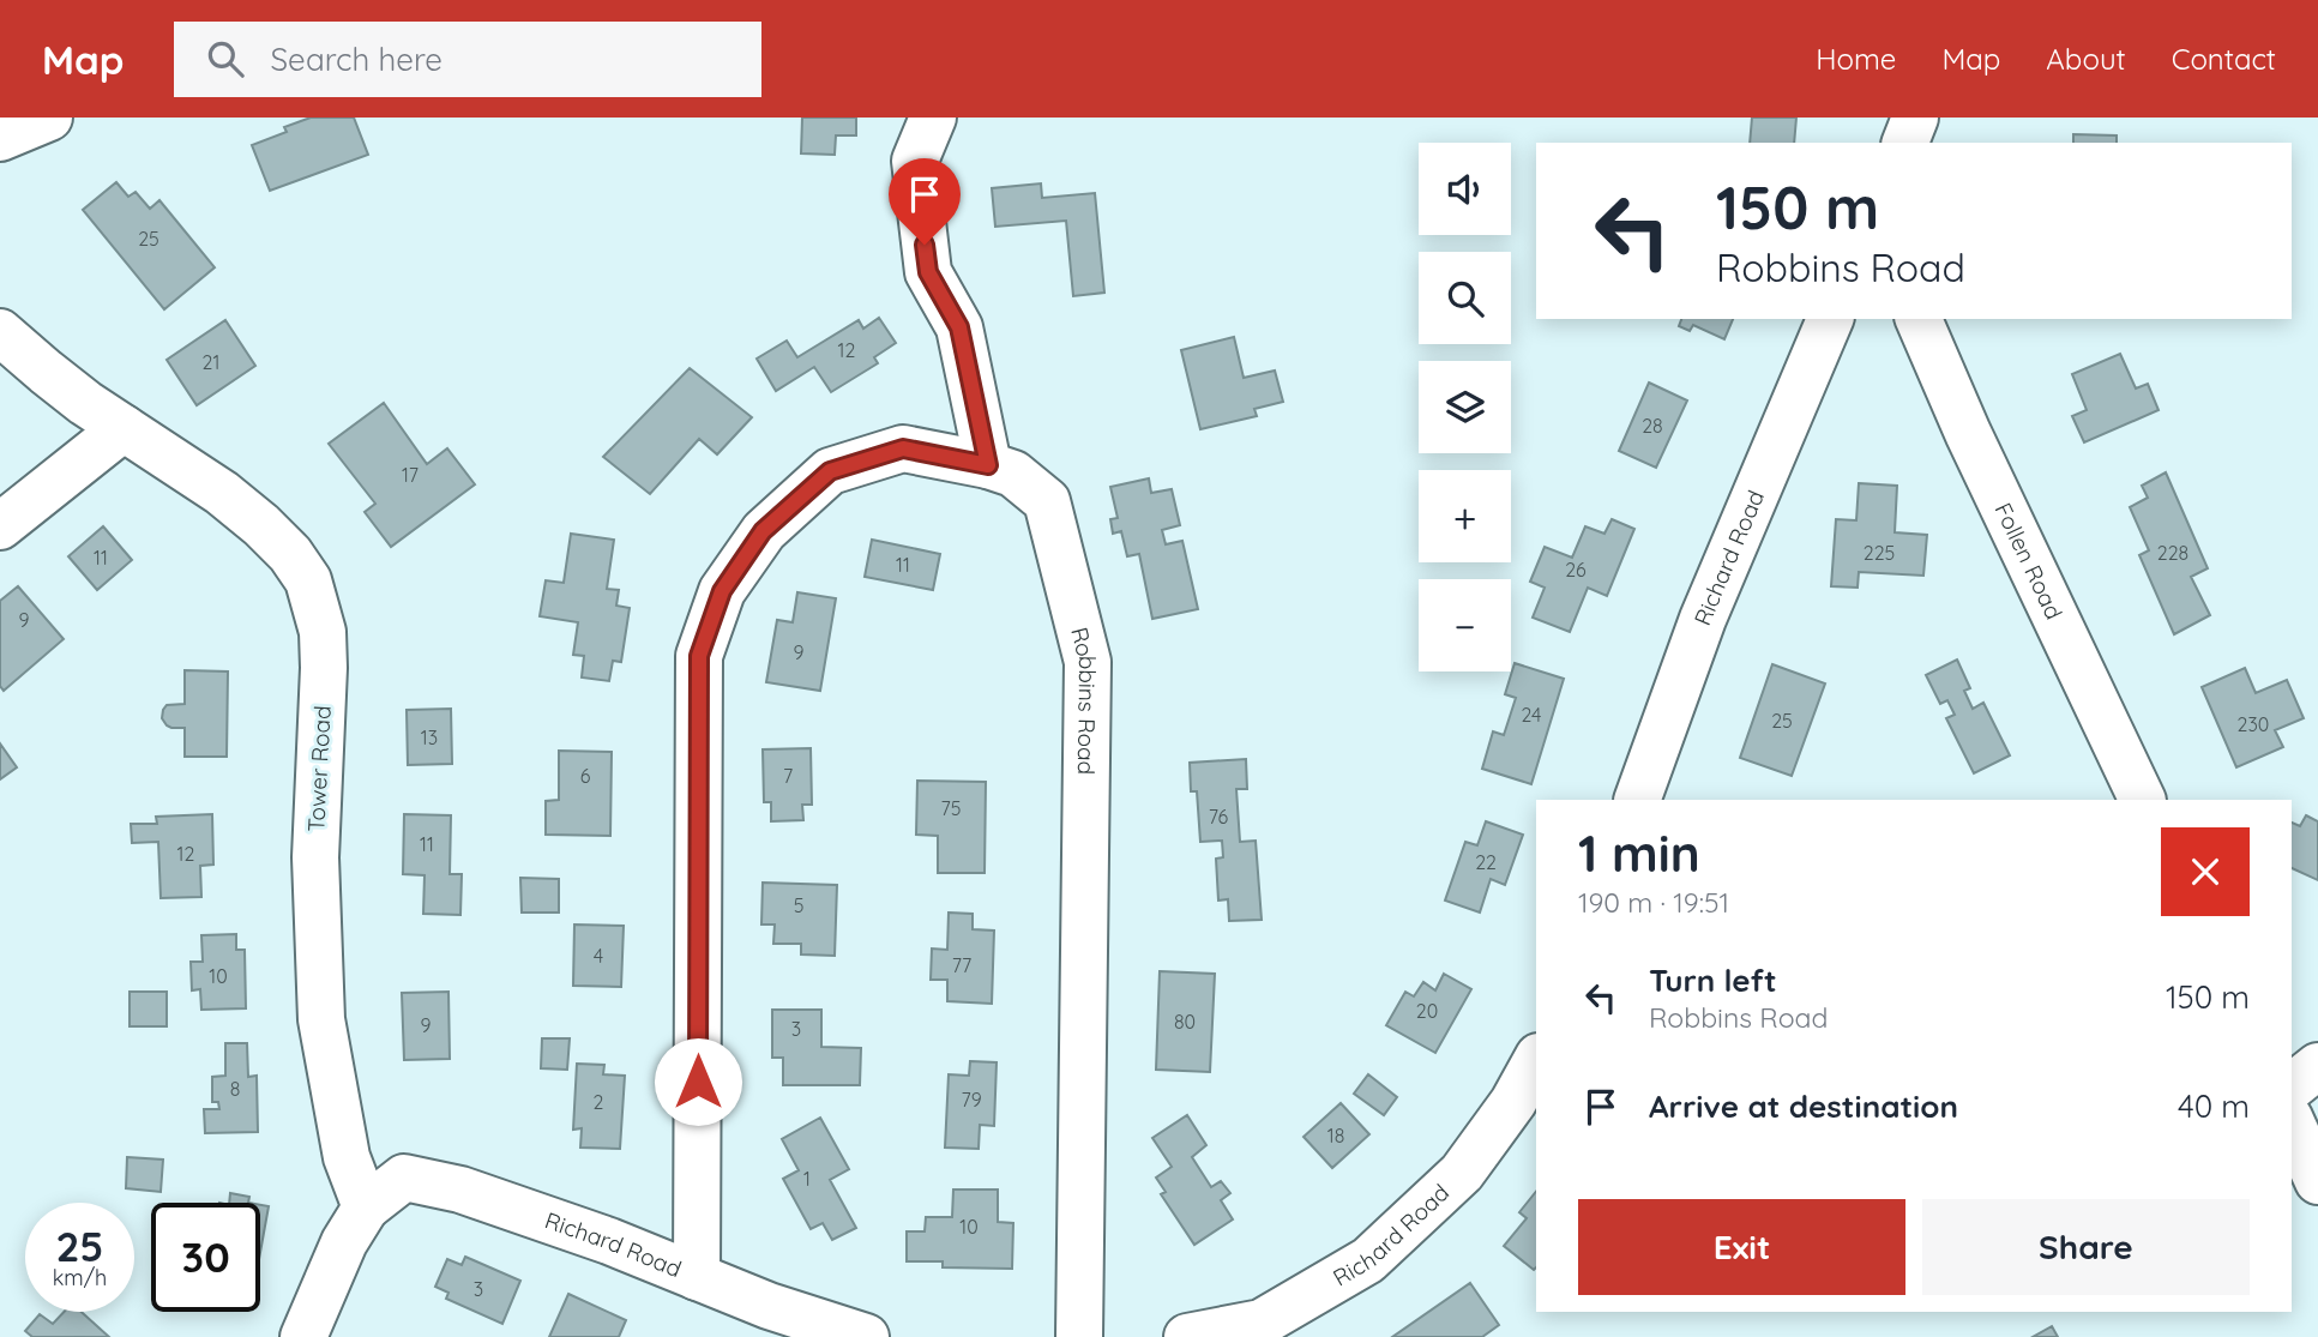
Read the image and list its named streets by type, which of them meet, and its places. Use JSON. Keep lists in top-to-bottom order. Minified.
{"streets":{"street":["Richard Road","Follen Road","Robbins Road","Tower Road"]},"crossings":[["Richard Road","Robbins Road"],["Richard Road","Tower Road"]],"house_numbers":["25","12","21","28","17","225","228","11","11","26","9","9","24","25","230","13","6","7","75","76","11","12","22","5","4","77","10","20","80","9","3","8","79","2","18","1","10","3"],"page":{"header":"Map","search":"Search here","nav":["Home","Map","About","Contact"],"map_buttons":["+","−"],"turn":["150 m","Robbins Road"],"heading":["1 min","190 m · 19:51"],"list":[{"name":"Turn left","note":"Robbins Road","value":"150 m"},{"name":"Arrive at destination","value":"40 m"}],"buttons":["Exit","Share"],"speed":"25 km/h","limit":"30"}}
